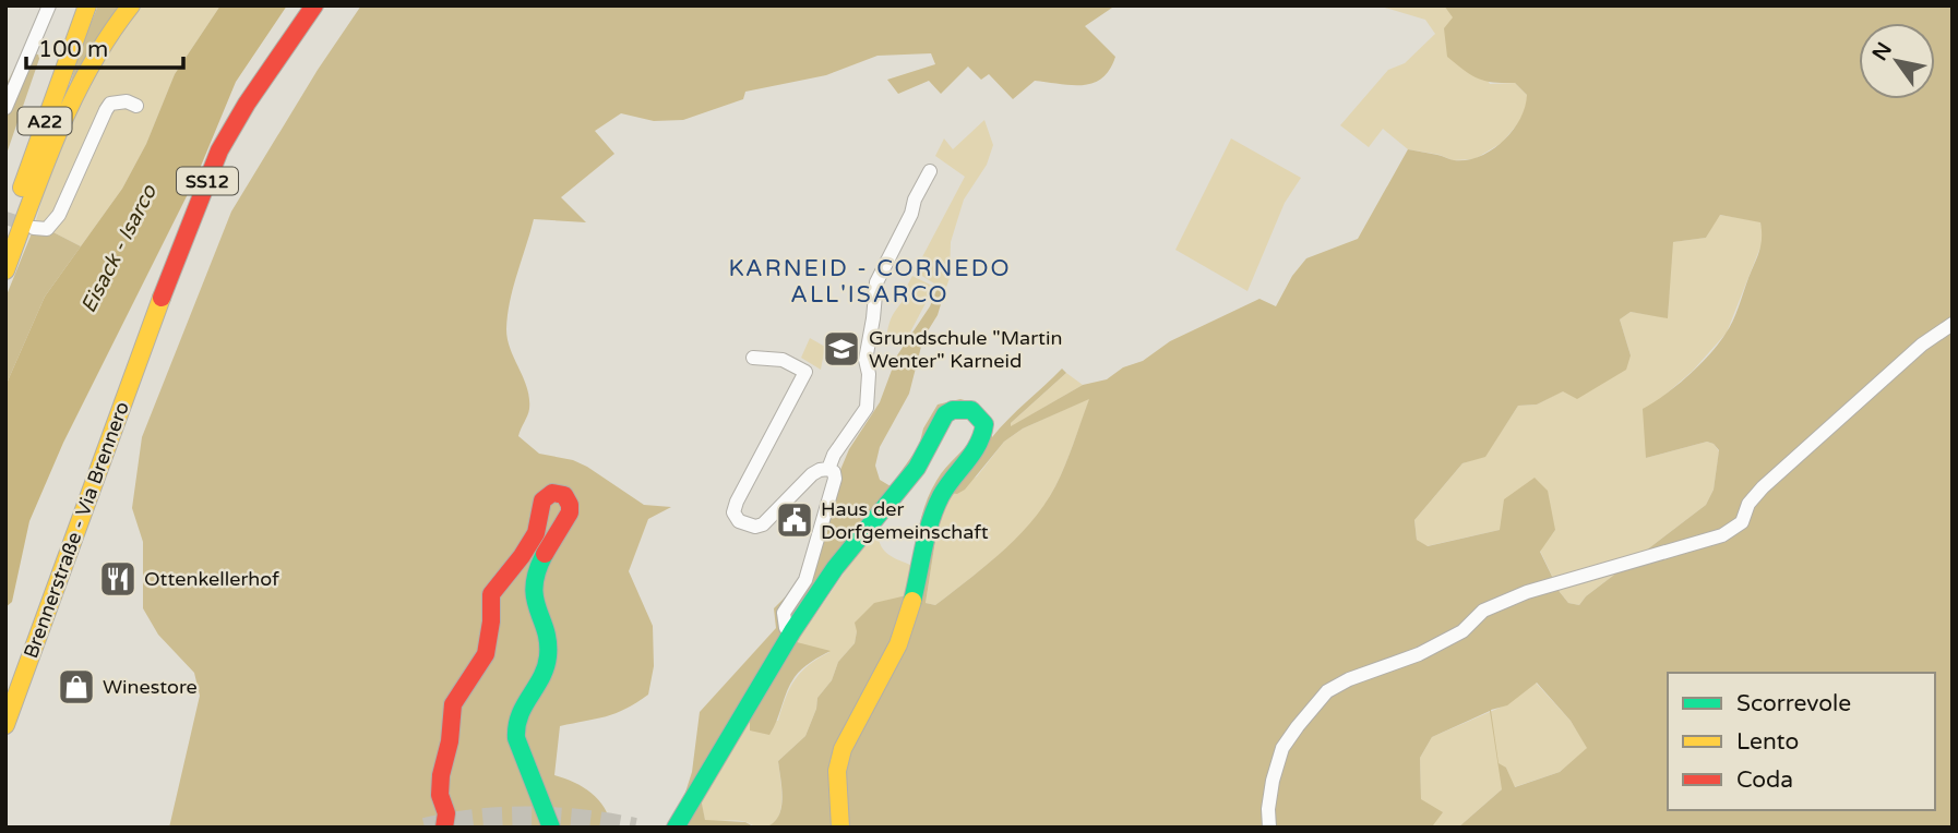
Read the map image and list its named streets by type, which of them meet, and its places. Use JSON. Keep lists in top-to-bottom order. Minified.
{"streets":{"main road":["A22","SS12","Brennerstraße - Via Brennero"]},"crossings":[["SS12","Brennerstraße - Via Brennero"]],"districts":["KARNEID - CORNEDO ALL'ISARCO"],"water":["Eisack - Isarco"],"places":{"school or university":["Grundschule \"Martin Wenter\" Karneid"],"public building":["Haus der Dorfgemeinschaft"],"restaurant":["Ottenkellerhof"],"shop":["Winestore"]},"legend":["Scorrevole","Lento","Coda"],"scale_bar":"100 m","north":"top left"}
